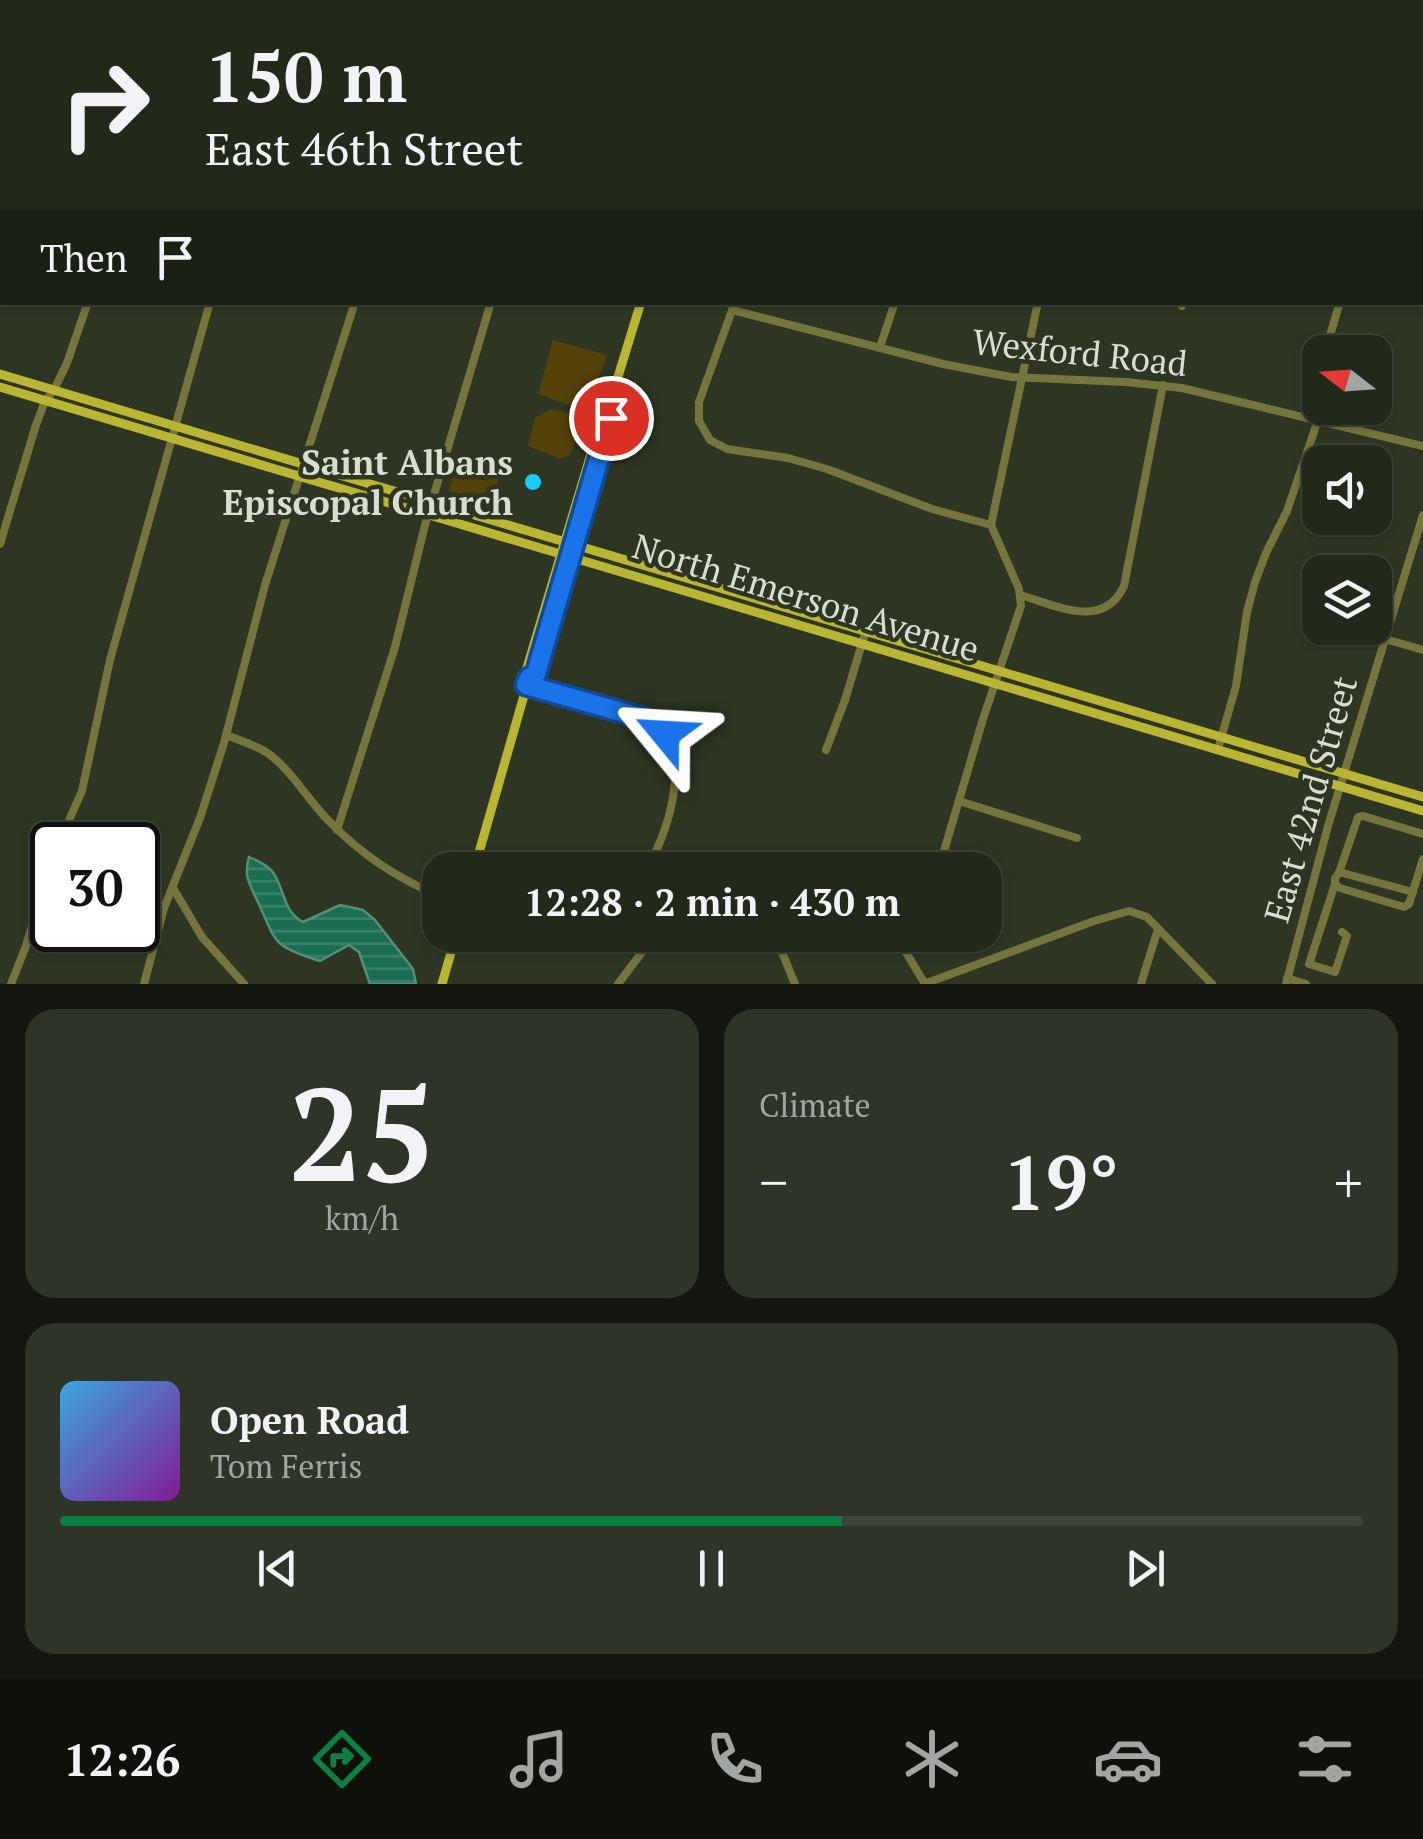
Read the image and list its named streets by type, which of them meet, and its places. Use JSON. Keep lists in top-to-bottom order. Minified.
{"streets":{"main road":["North Emerson Avenue"],"street":["Wexford Road","East 42nd Street"]},"crossings":[["North Emerson Avenue","East 42nd Street"]],"places":["Saint Albans Episcopal Church"],"north":"left","page":{"turn":["150 m","East 46th Street"],"then":"Then","limit":"30","trip":"12:28 · 2 min · 430 m","tile":[["25","km/h"],"Climate"],"heat":["−","19°","+"],"song":["Open Road","Tom Ferris"],"tabs":"12:26"}}
